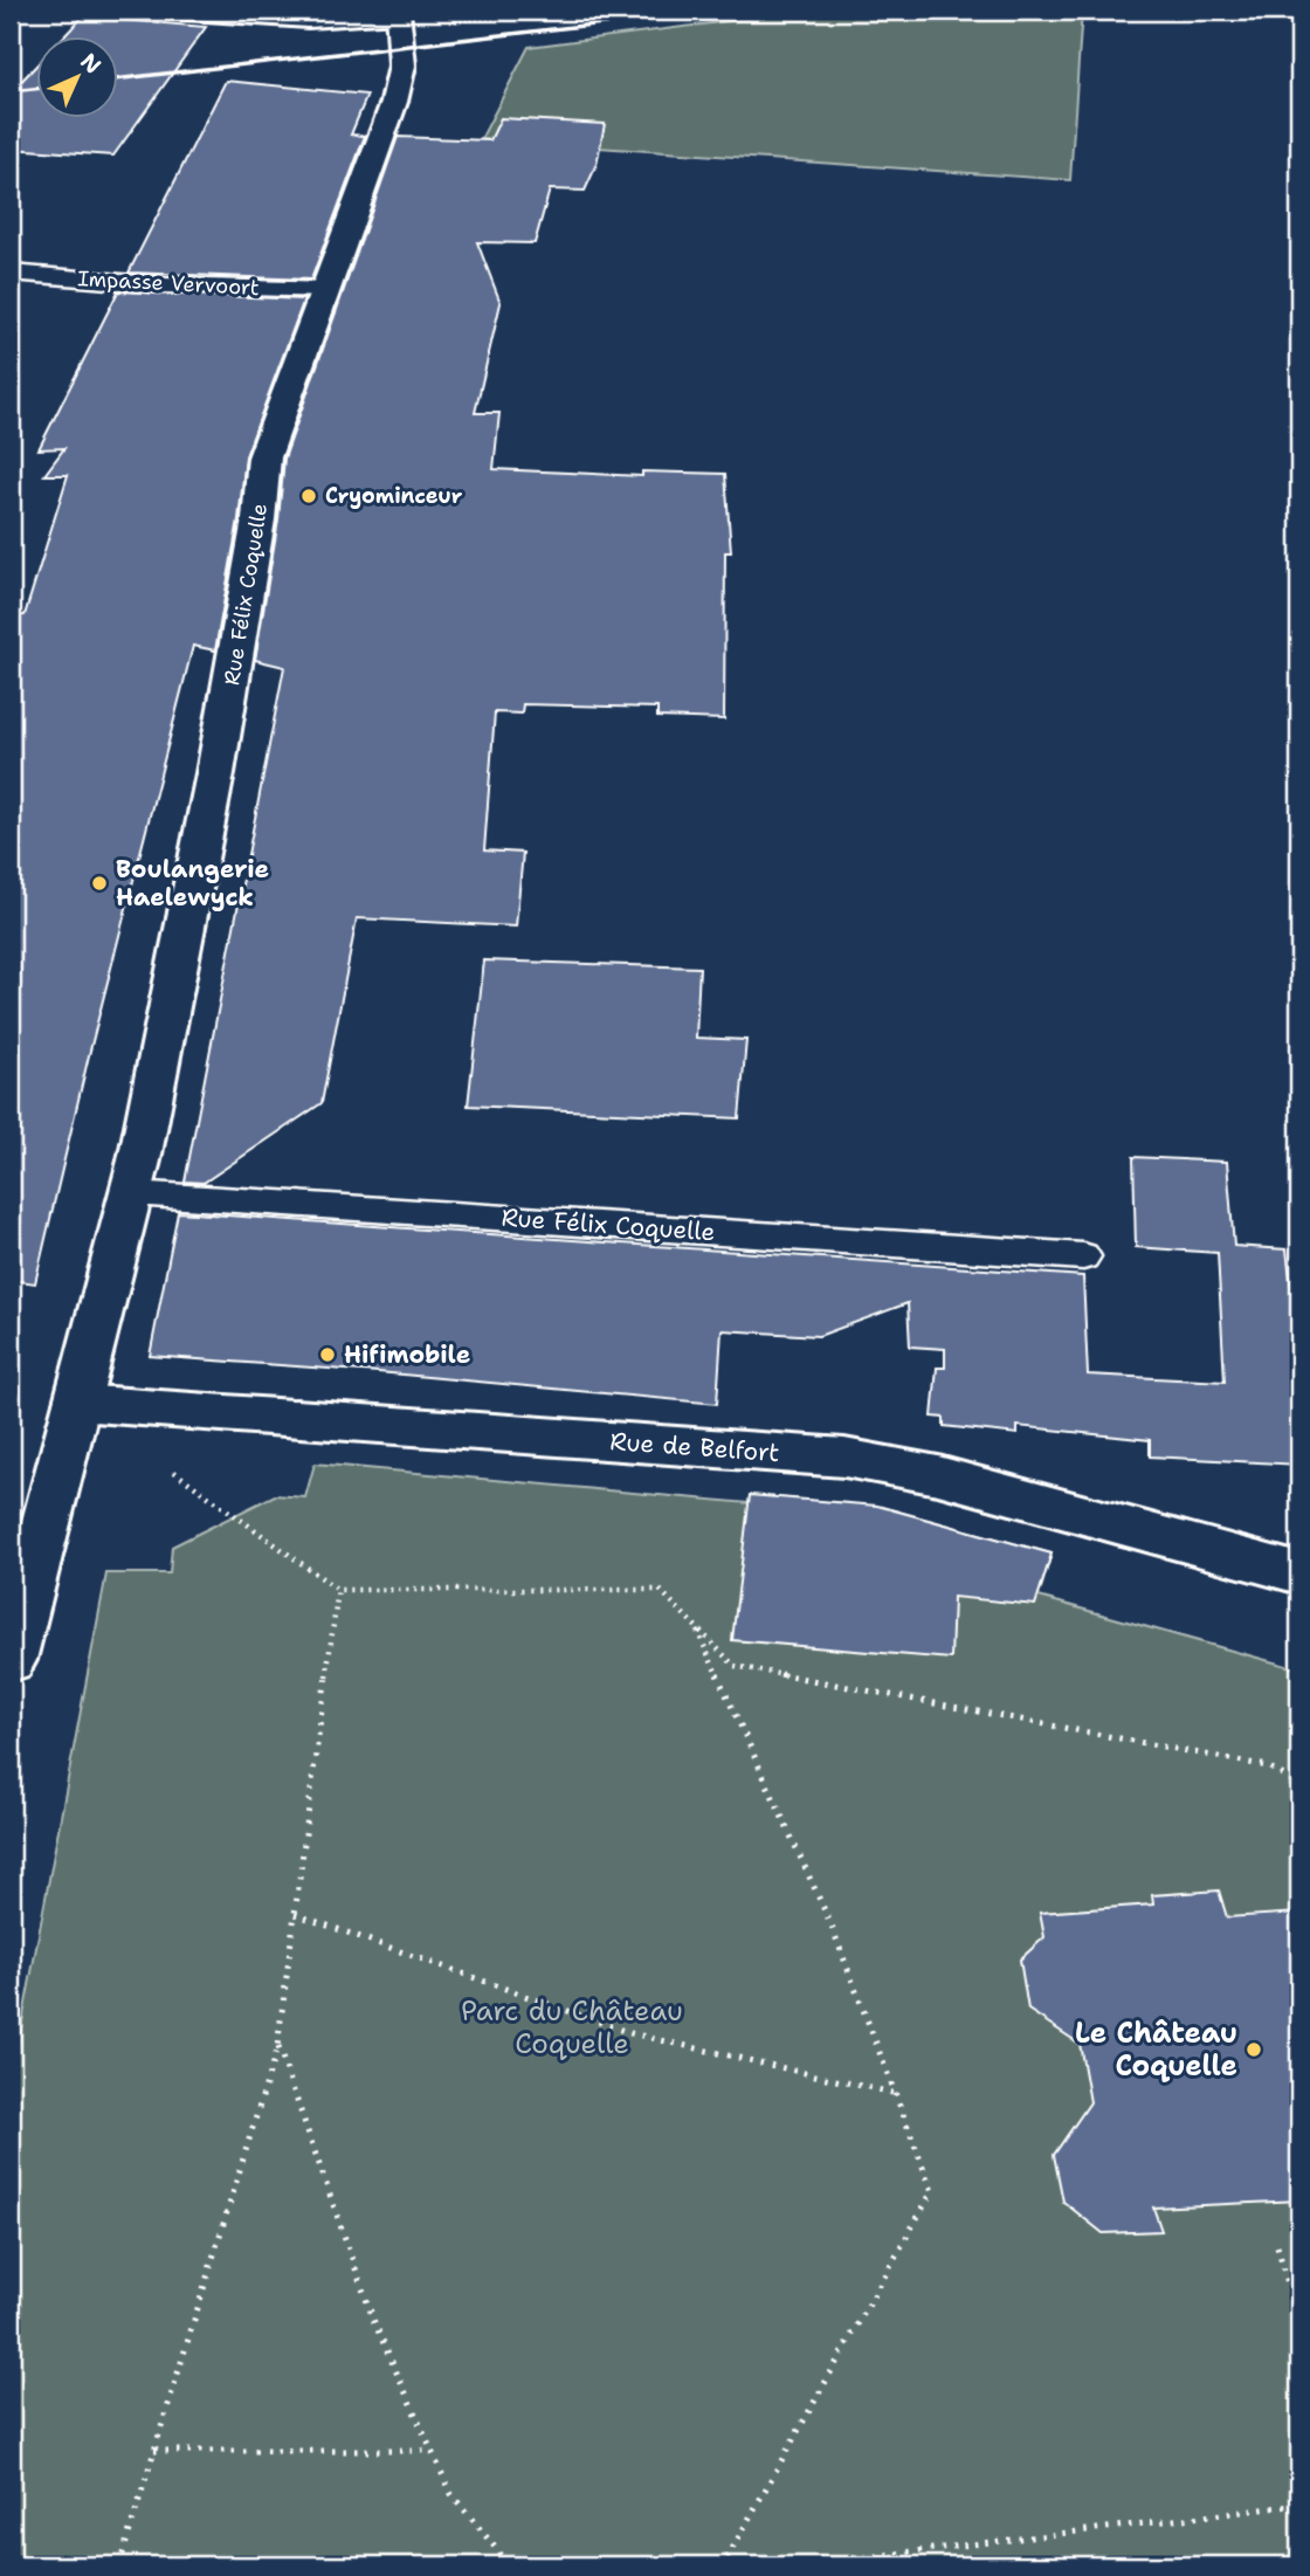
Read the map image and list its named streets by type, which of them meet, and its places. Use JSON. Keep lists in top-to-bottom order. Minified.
{"streets":{"street":["Rue Félix Coquelle","Rue de Belfort"],"lane":["Impasse Vervoort"]},"crossings":[["Impasse Vervoort","Rue Félix Coquelle"],["Rue Félix Coquelle","Rue de Belfort"]],"parks":["Parc du Château Coquelle"],"places":["Cryominceur","Boulangerie Haelewyck","Hifimobile","Le Château Coquelle"],"north":"top right"}
